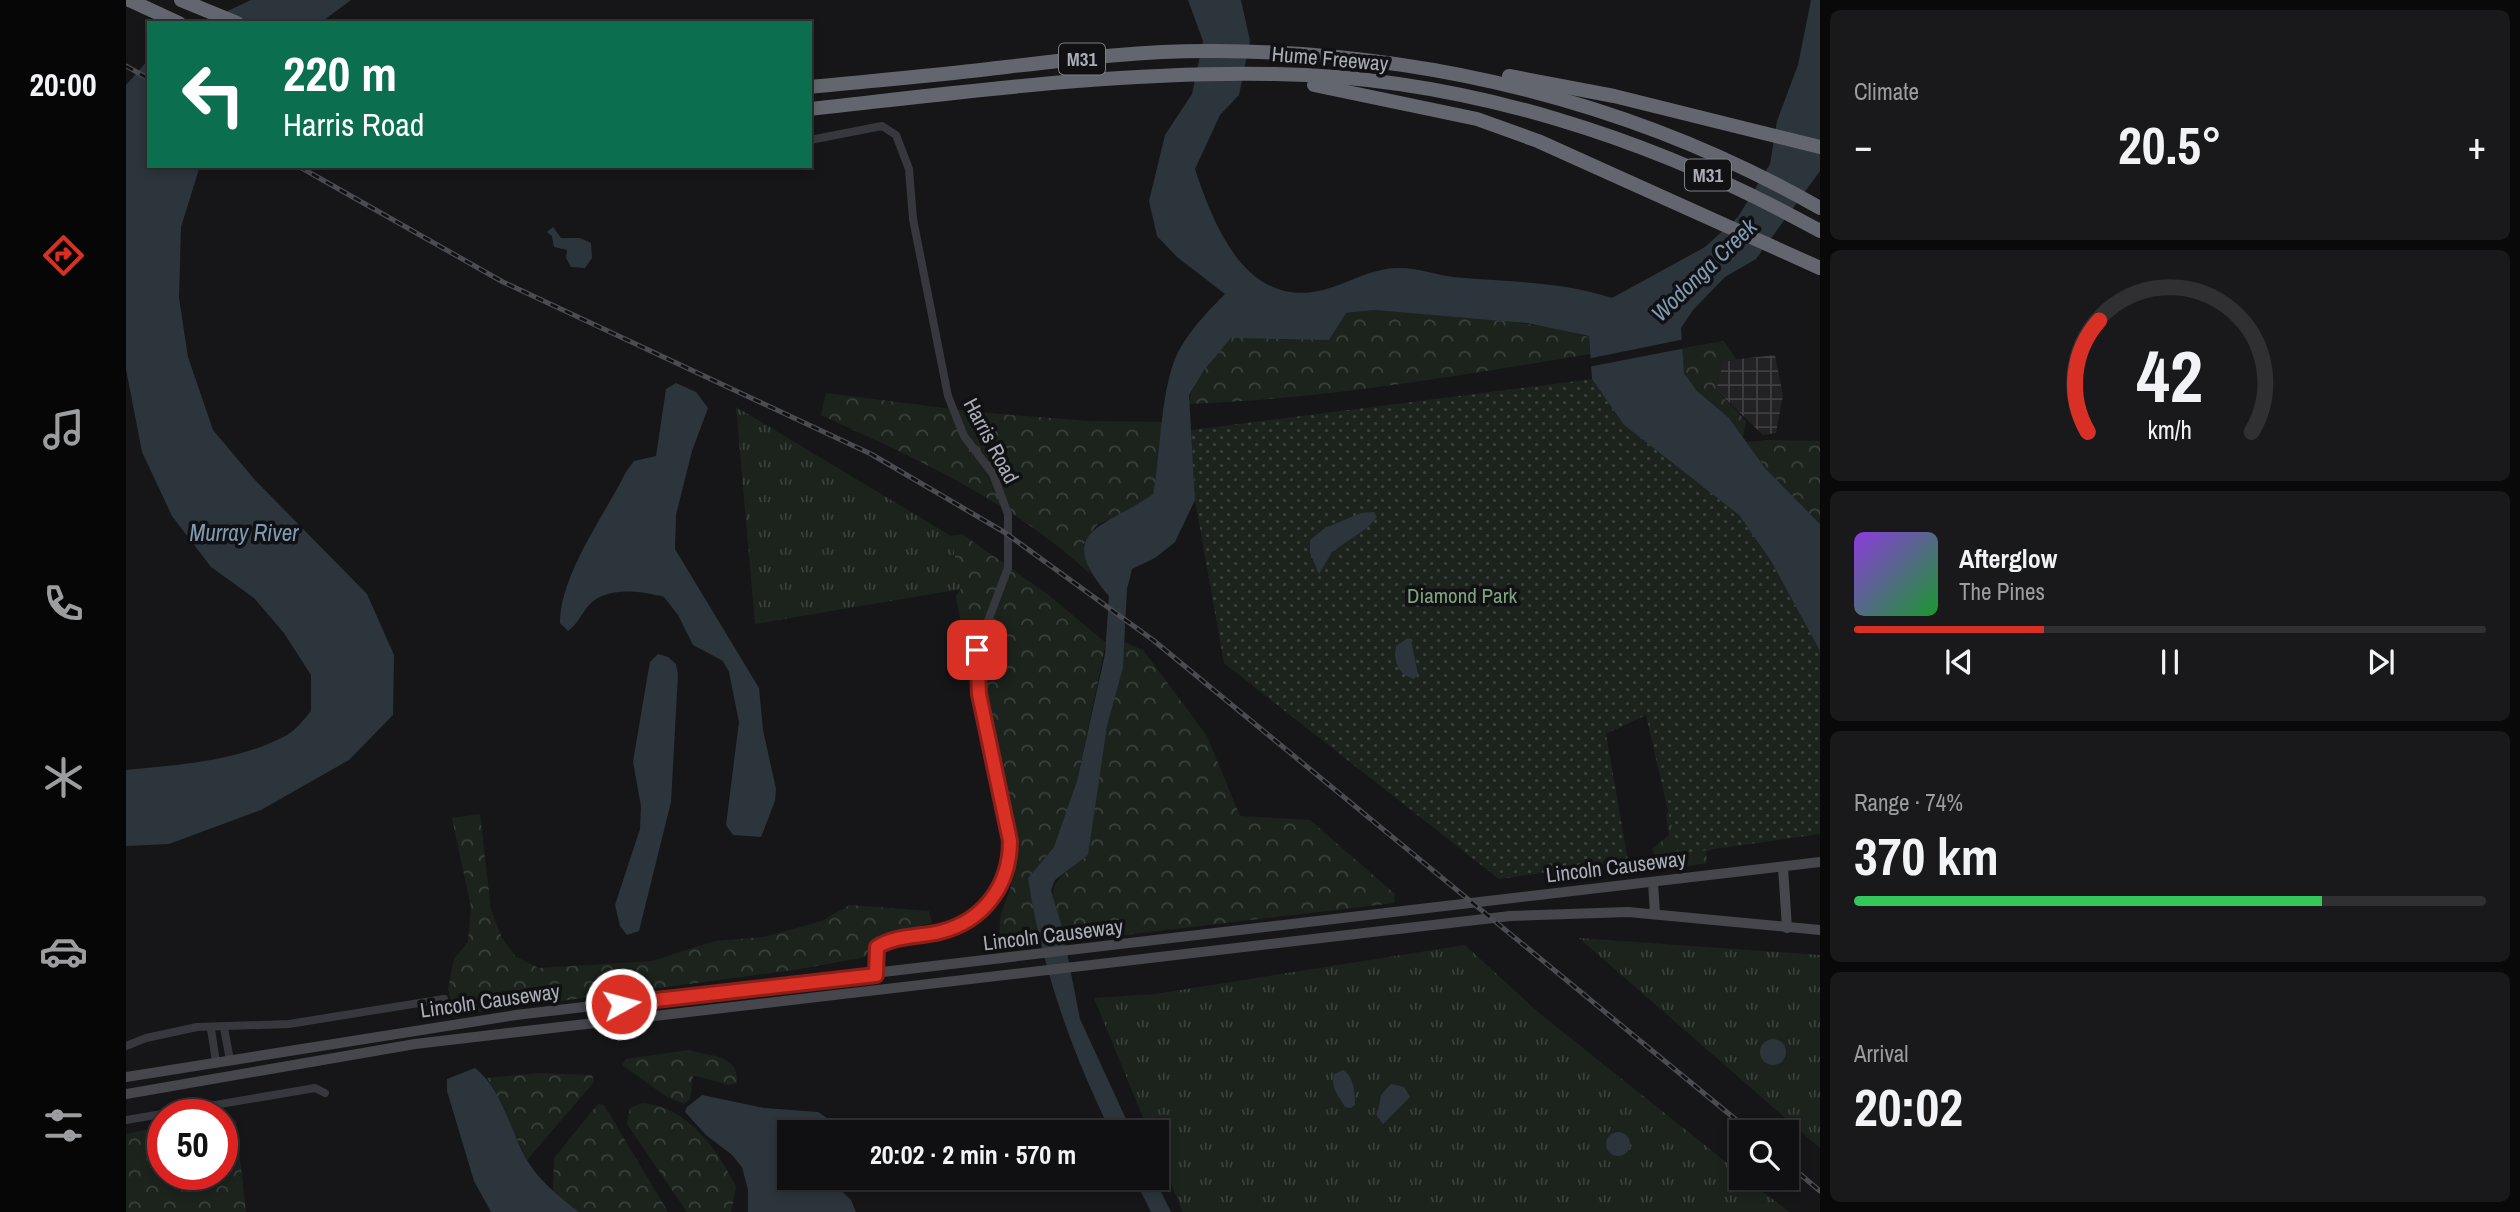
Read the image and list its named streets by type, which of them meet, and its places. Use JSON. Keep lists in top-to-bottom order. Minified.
{"streets":{"highway":["M31","Hume Freeway"],"main road":["Lincoln Causeway"],"street":["Harris Road"]},"crossings":[["M31","Hume Freeway"],["Harris Road","Lincoln Causeway"]],"water":["Wodonga Creek","Murray River"],"parks":["Diamond Park"],"page":{"tabs":"20:00","tile":["Climate",["Range · 74%","370 km"],["Arrival","20:02"]],"turn":["220 m","Harris Road"],"heat":["−","20.5°","+"],"song":["Afterglow","The Pines"],"limit":"50","trip":"20:02 · 2 min · 570 m","gauge":["42","km/h"]}}
